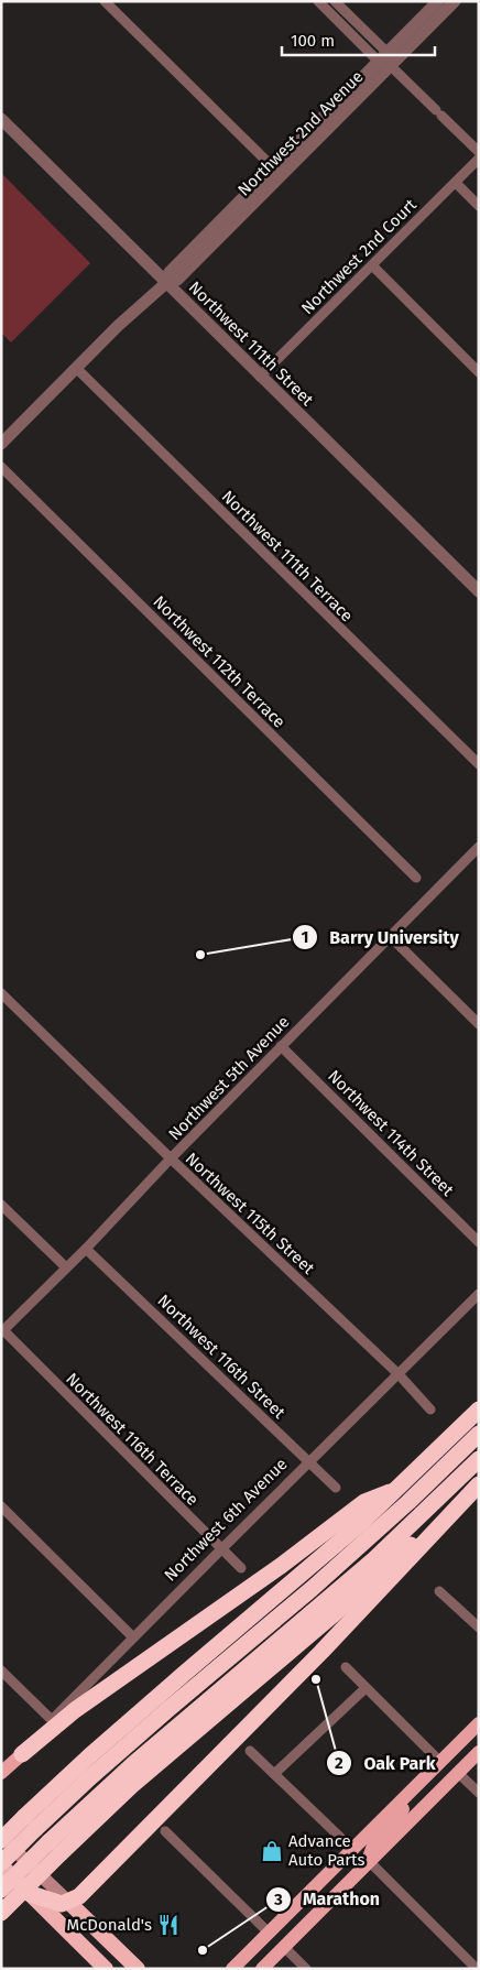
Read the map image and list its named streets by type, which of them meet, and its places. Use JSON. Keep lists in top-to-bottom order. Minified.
{"streets":{"main road":["Northwest 6th Avenue"],"street":["Northwest 2nd Avenue","Northwest 2nd Court","Northwest 111th Street","Northwest 111th Terrace","Northwest 112th Terrace","Northwest 5th Avenue","Northwest 114th Street","Northwest 115th Street","Northwest 116th Street","Northwest 116th Terrace"]},"crossings":[["Northwest 2nd Avenue","Northwest 111th Street"],["Northwest 2nd Avenue","Northwest 111th Terrace"],["Northwest 2nd Court","Northwest 111th Street"],["Northwest 5th Avenue","Northwest 114th Street"],["Northwest 5th Avenue","Northwest 115th Street"],["Northwest 5th Avenue","Northwest 116th Street"],["Northwest 5th Avenue","Northwest 116th Terrace"],["Northwest 115th Street","Northwest 6th Avenue"],["Northwest 116th Street","Northwest 6th Avenue"],["Northwest 116th Terrace","Northwest 6th Avenue"]],"places":{"other":["Barry University","Oak Park","Marathon"],"shop":["Advance Auto Parts"],"restaurant":["McDonald's"]},"scale_bar":"100 m"}
